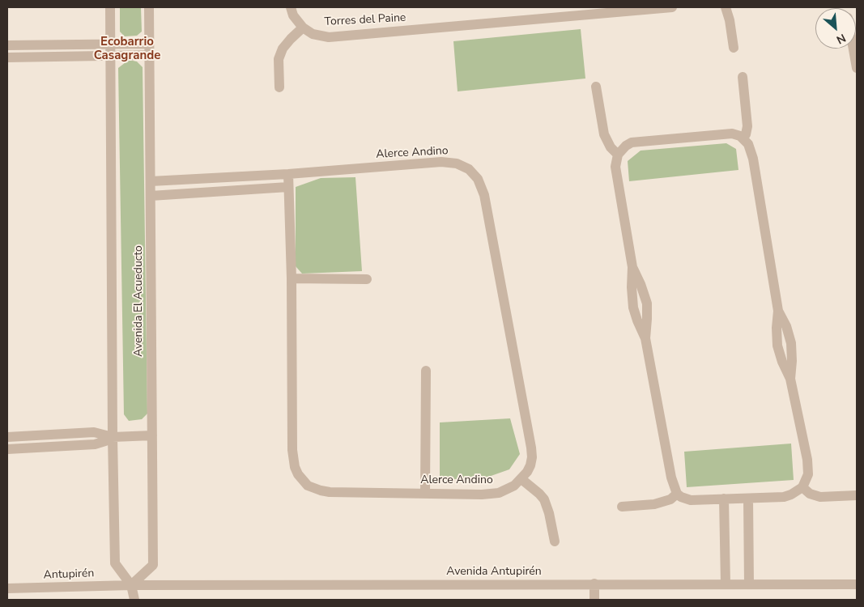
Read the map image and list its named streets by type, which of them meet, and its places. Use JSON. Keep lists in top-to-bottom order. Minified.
{"streets":{"street":["Torres del Paine","Alerce Andino","Avenida El Acueducto","Avenida Antupirén","Antupirén"]},"crossings":[["Alerce Andino","Avenida El Acueducto"],["Avenida El Acueducto","Avenida Antupirén"],["Avenida El Acueducto","Antupirén"],["Avenida Antupirén","Antupirén"]],"districts":["Ecobarrio Casagrande"],"north":"bottom right"}
